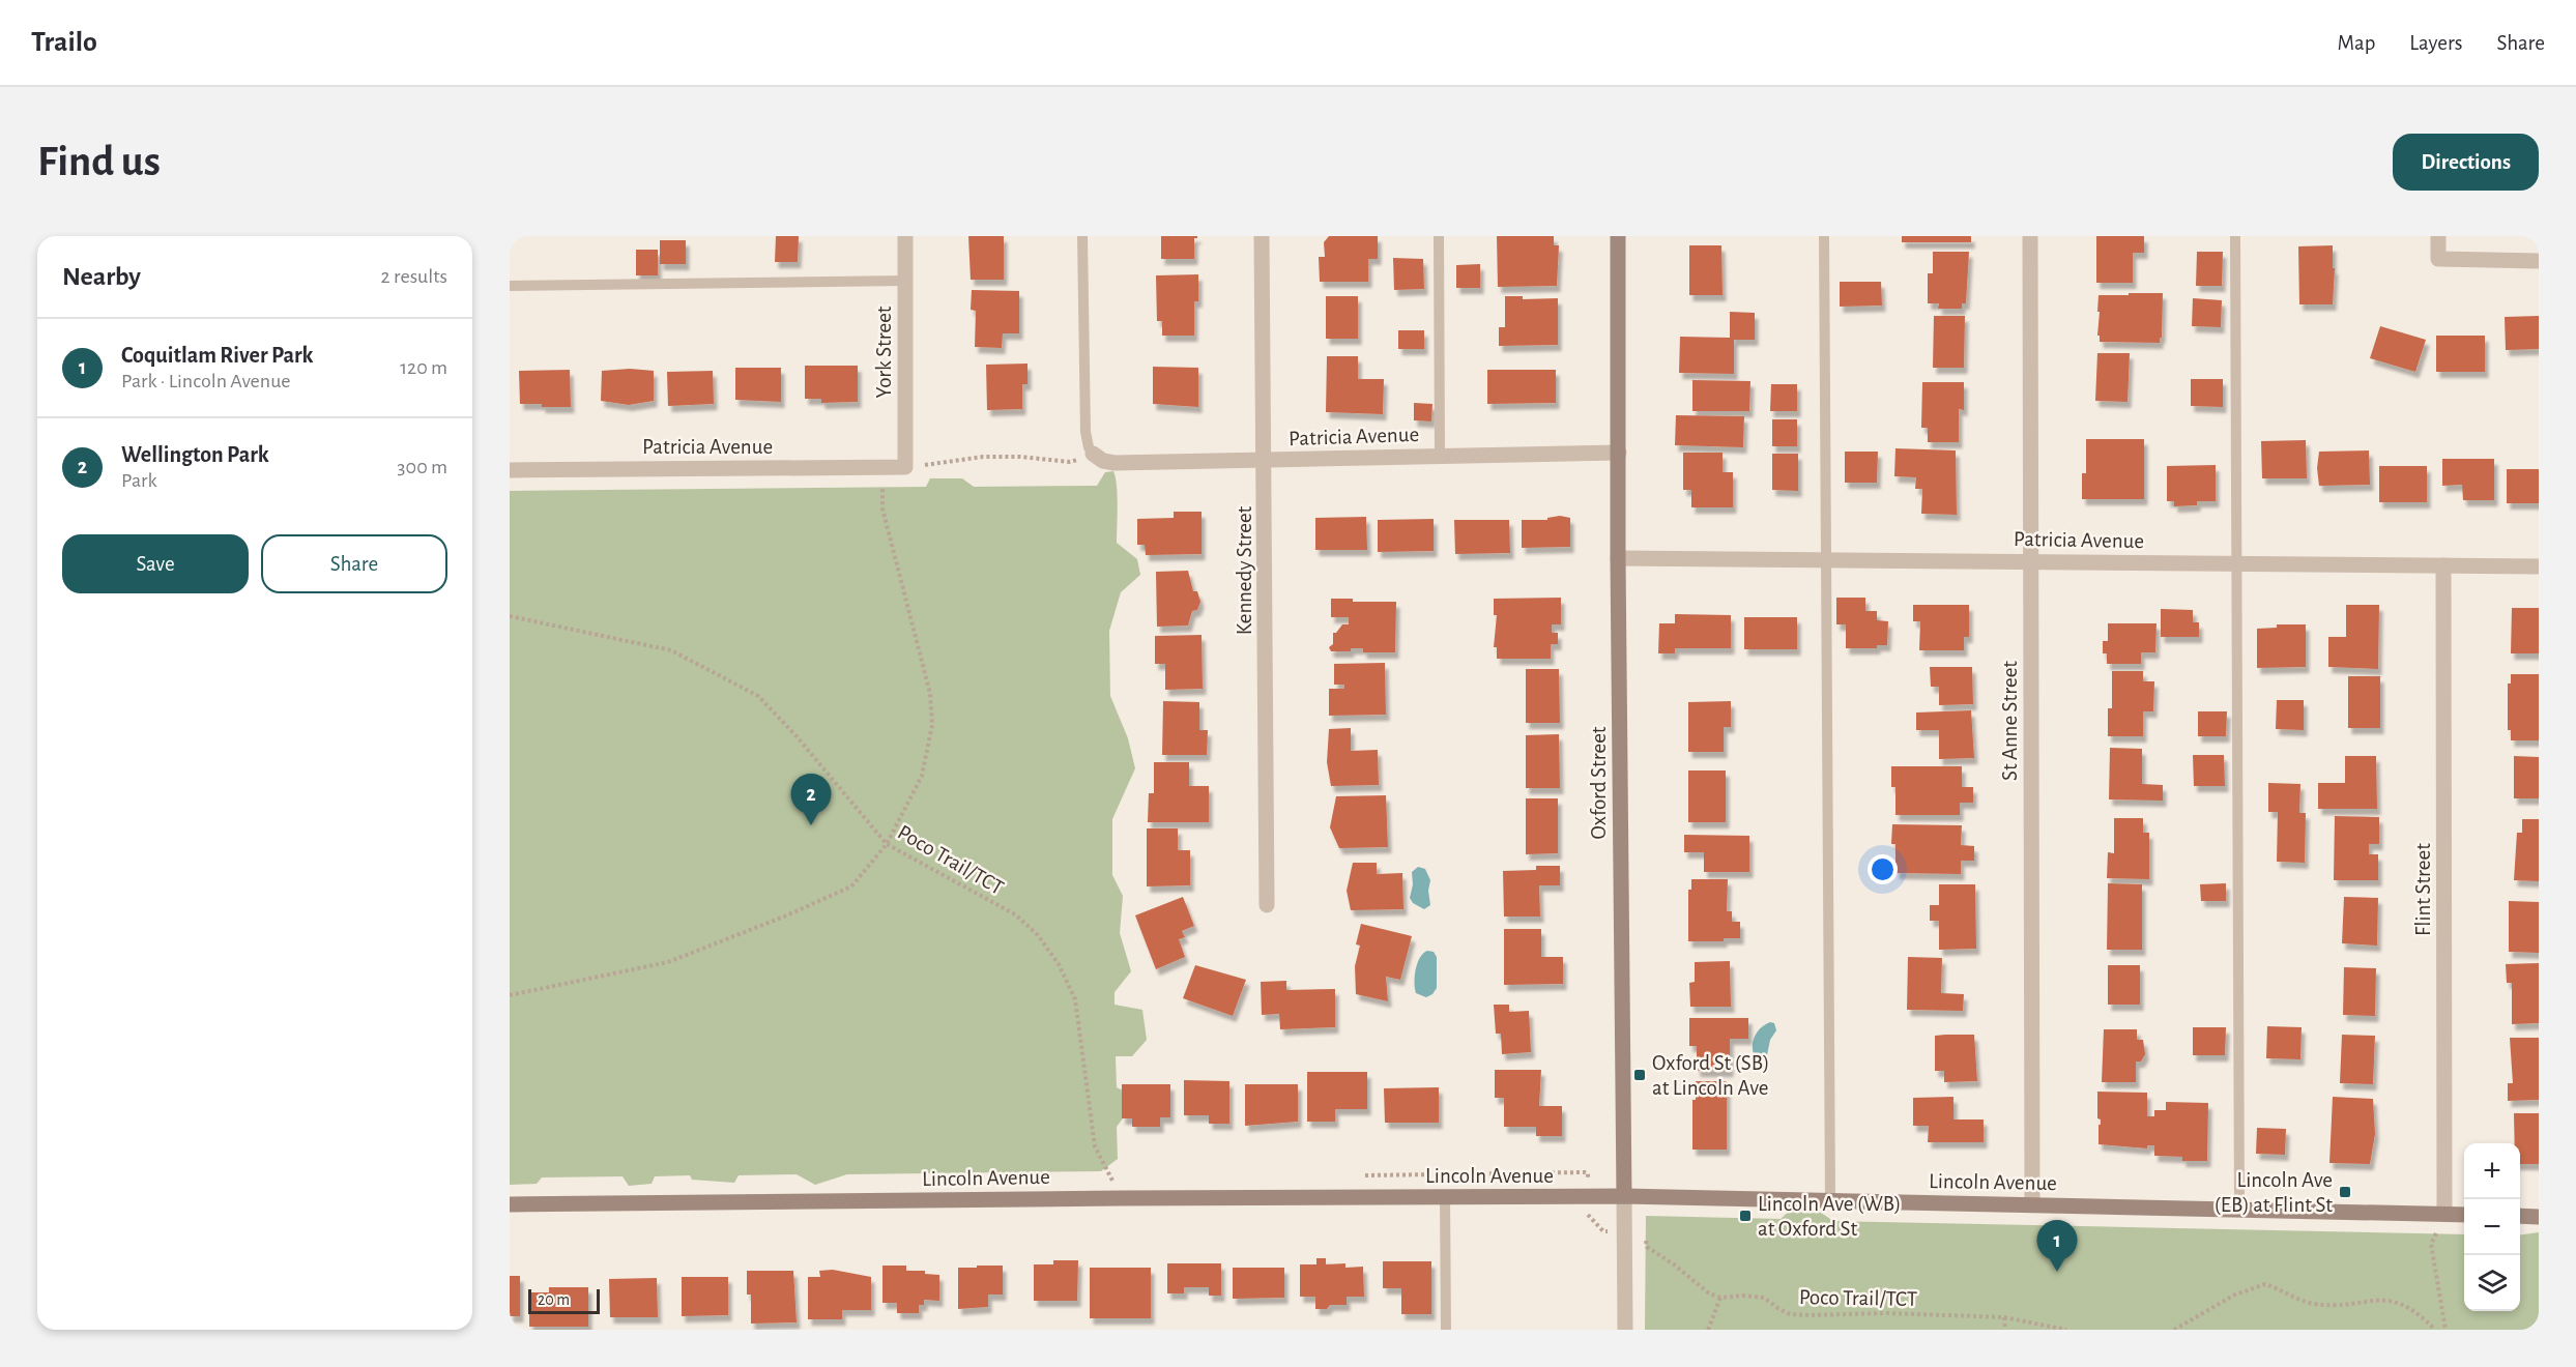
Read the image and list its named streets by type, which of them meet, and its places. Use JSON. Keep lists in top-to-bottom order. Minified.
{"streets":{"main road":["Oxford Street","Lincoln Avenue"],"street":["York Street","Patricia Avenue","Kennedy Street","St Anne Street","Flint Street"],"path":["Poco Trail/TCT"]},"crossings":[["York Street","Patricia Avenue"],["Patricia Avenue","Kennedy Street"],["Patricia Avenue","St Anne Street"],["Patricia Avenue","Oxford Street"],["Patricia Avenue","Flint Street"],["St Anne Street","Lincoln Avenue"],["Oxford Street","Lincoln Avenue"],["Flint Street","Lincoln Avenue"]],"places":{"transit":["Oxford St (SB) at Lincoln Ave","Lincoln Ave (EB) at Flint St","Lincoln Ave (WB) at Oxford St"]},"scale_bar":"20 m","page":{"header":"Trailo","nav":["Map","Layers","Share"],"buttons":["Directions",["Save","Share"]],"title":"Find us","heading":["Nearby","2 results"],"list":[{"mark":"1","name":"Coquitlam River Park","note":"Park · Lincoln Avenue","value":"120 m"},{"mark":"2","name":"Wellington Park","note":"Park","value":"300 m"}],"pins":["2","1"],"map_buttons":["+","−"],"scale":"20 m"}}
